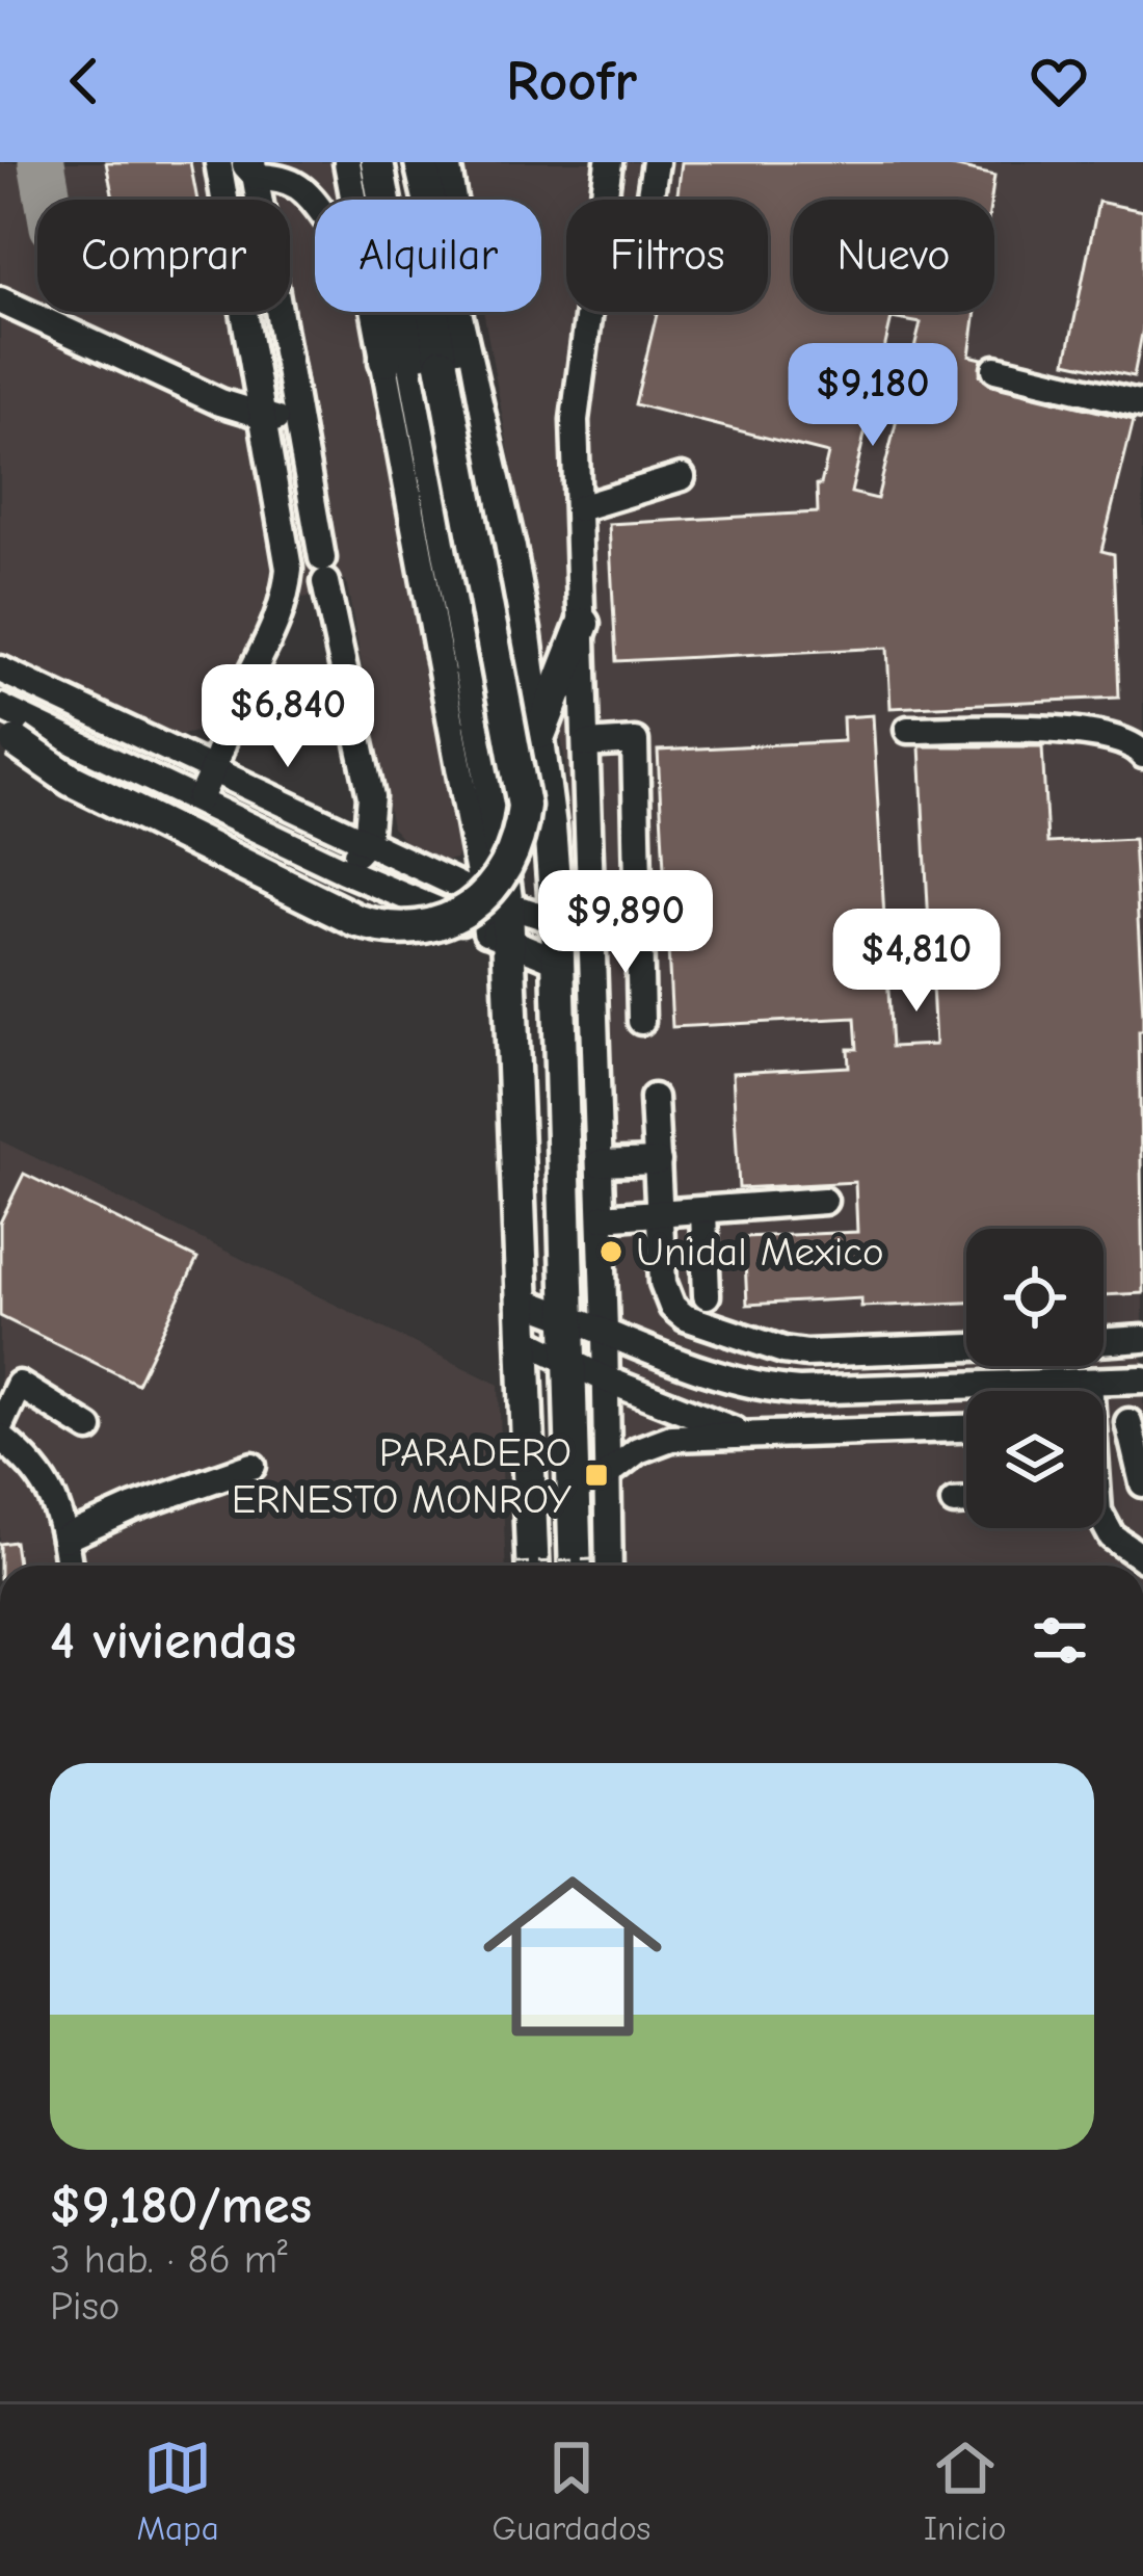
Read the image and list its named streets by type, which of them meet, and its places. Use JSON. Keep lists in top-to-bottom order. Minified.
{"places":{"other":["Unidal Mexico"],"transit":["PARADERO ERNESTO MONROY"]},"page":{"header":"Roofr","chip":["Comprar","Alquilar","Filtros","Nuevo"],"price":["$9,180","$6,840","$9,890","$4,810"],"heading":"4 viviendas","list":[{"name":"$9,180/mes","note":"3 hab. · 86 m² · Piso"}],"tabs":["Mapa","Guardados","Inicio"]}}
